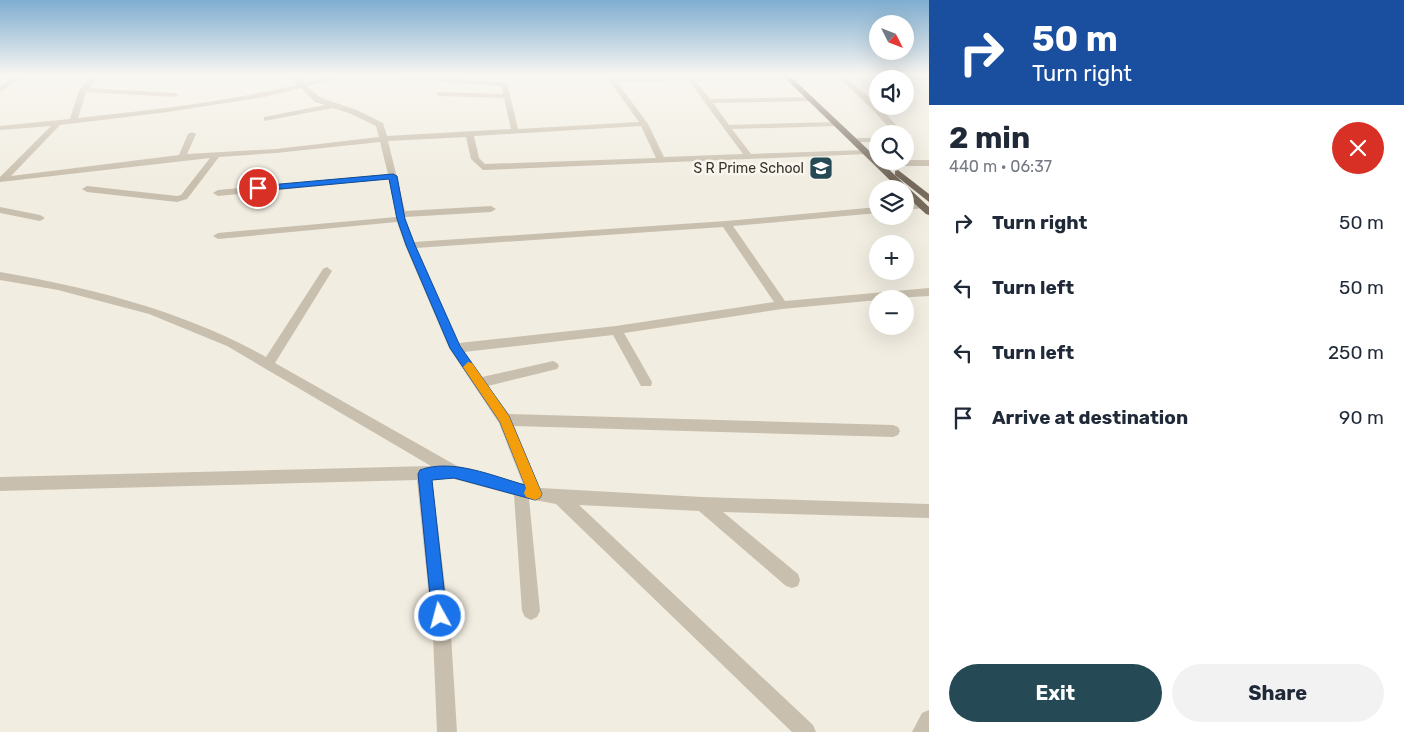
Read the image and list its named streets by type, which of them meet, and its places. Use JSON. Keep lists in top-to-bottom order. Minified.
{"places":{"school or university":["S R Prime School"]},"north":"bottom right","page":{"turn":["50 m","Turn right"],"map_buttons":["+","−"],"heading":["2 min","440 m · 06:37"],"list":[{"name":"Turn right","value":"50 m"},{"name":"Turn left","value":"50 m"},{"name":"Turn left","value":"250 m"},{"name":"Arrive at destination","value":"90 m"}],"buttons":["Exit","Share"]}}
